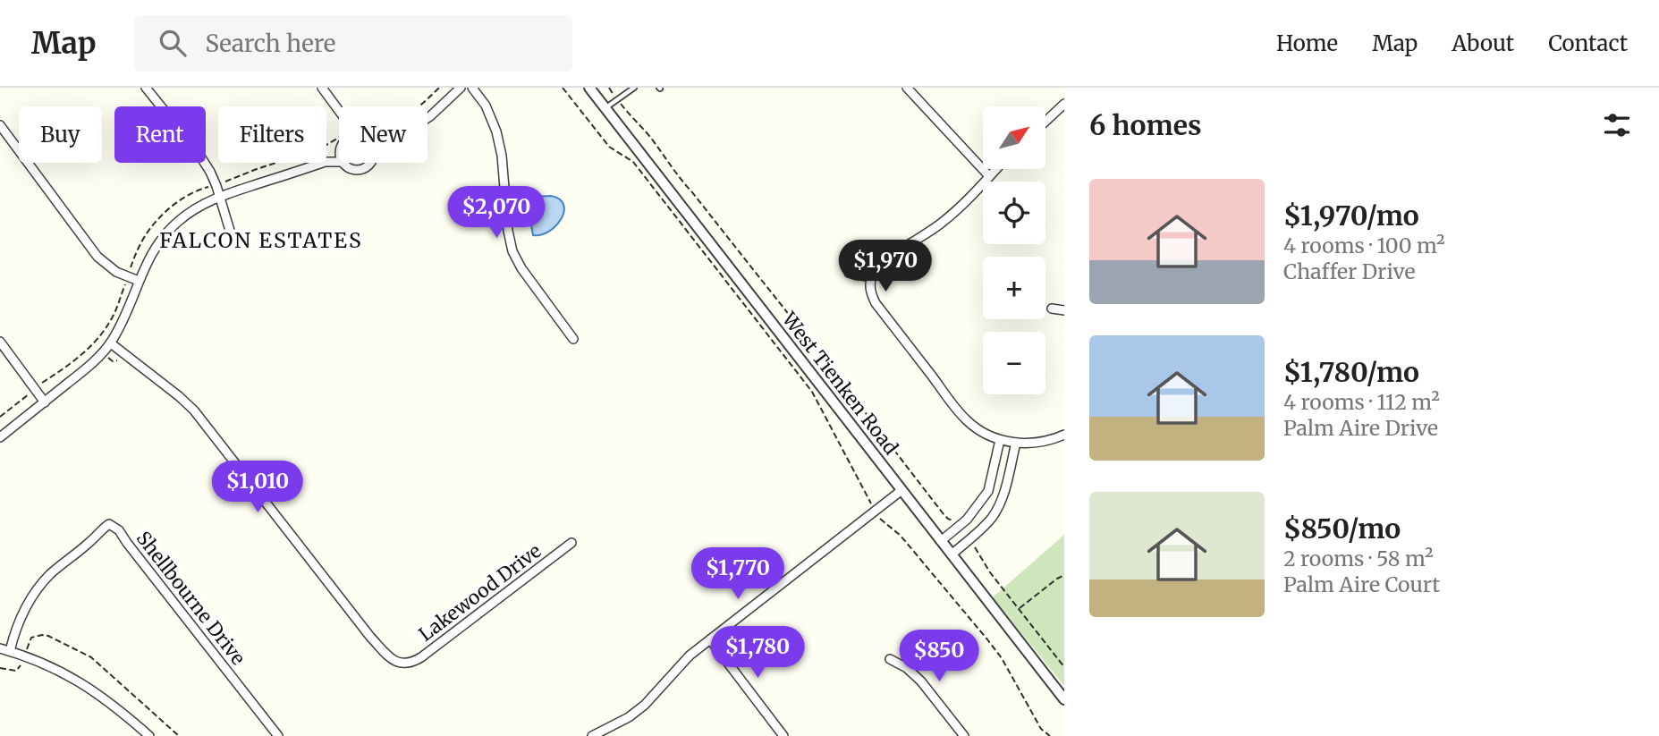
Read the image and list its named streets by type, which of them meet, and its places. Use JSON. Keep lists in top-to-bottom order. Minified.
{"streets":{"street":["West Tienken Road","Lakewood Drive","Shellbourne Drive"]},"districts":["FALCON ESTATES"],"north":"top right","page":{"header":"Map","search":"Search here","nav":["Home","Map","About","Contact"],"heading":"6 homes","map_buttons":["+","−"],"chip":["Buy","Rent","Filters","New"],"list":[{"name":"$1,970/mo","note":"4 rooms · 100 m² · Chaffer Drive"},{"name":"$1,780/mo","note":"4 rooms · 112 m² · Palm Aire Drive"},{"name":"$850/mo","note":"2 rooms · 58 m² · Palm Aire Court"}],"price":["$2,070","$1,970","$1,010","$1,770","$1,780","$850"]}}
